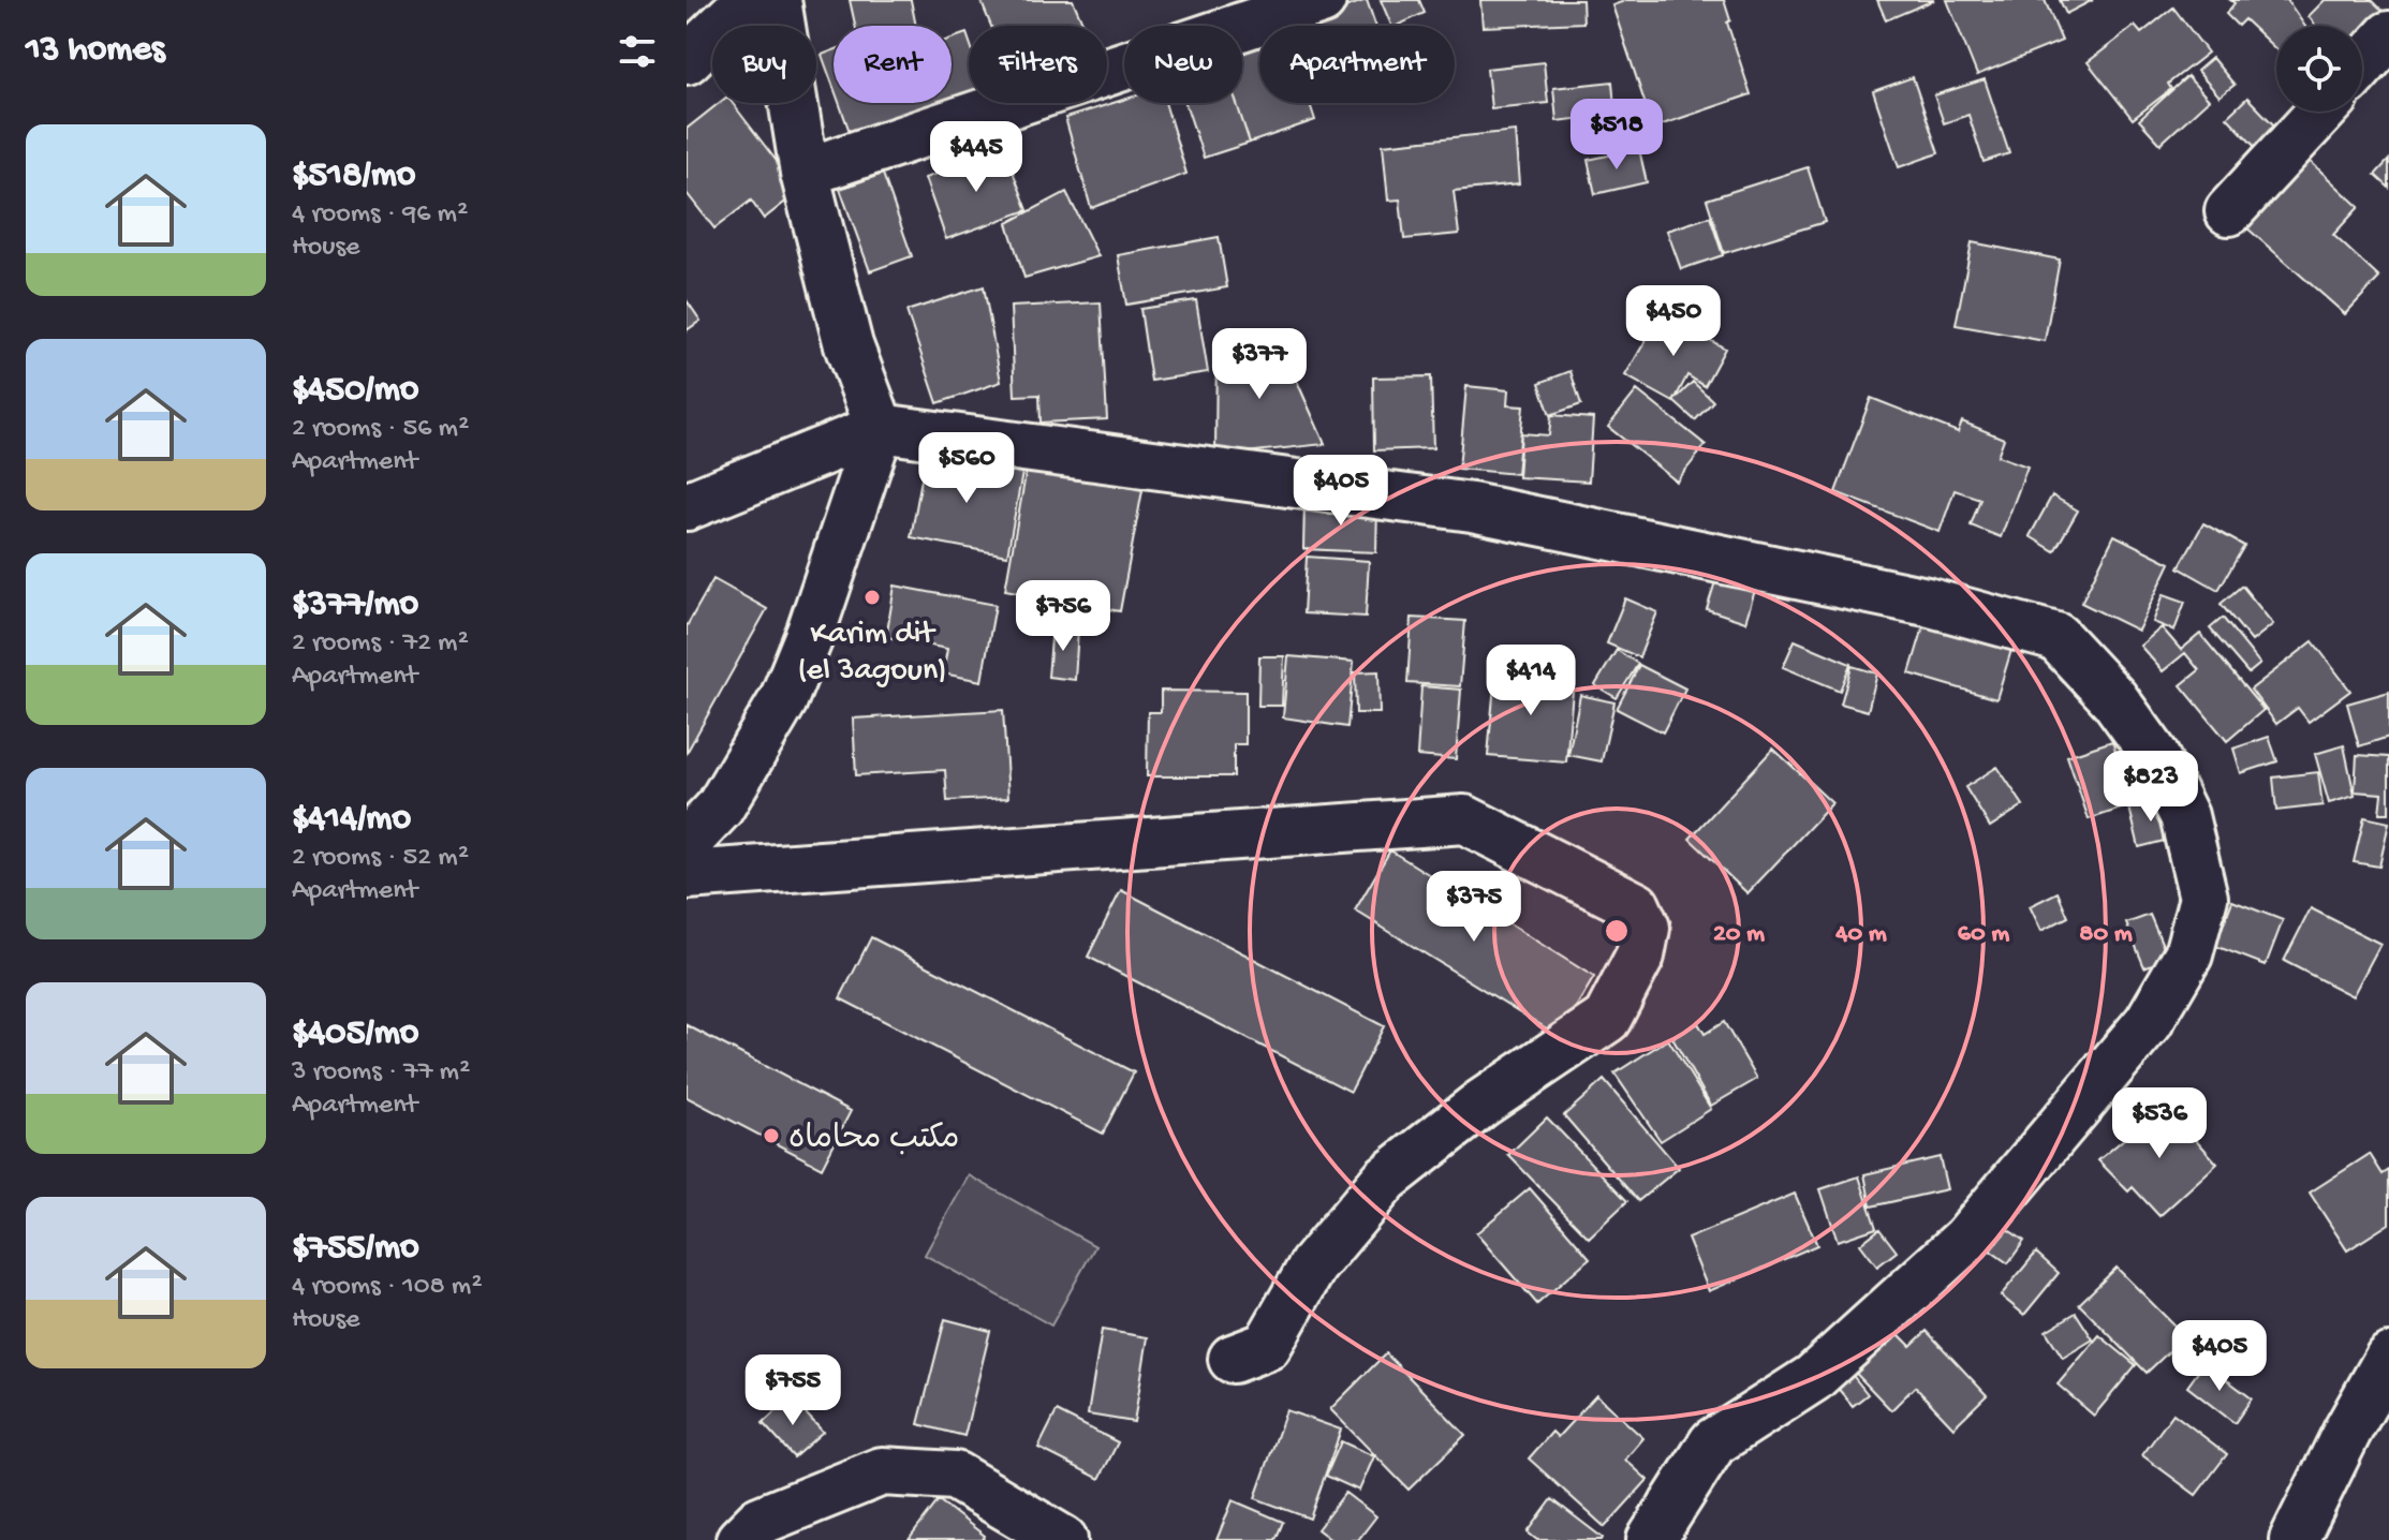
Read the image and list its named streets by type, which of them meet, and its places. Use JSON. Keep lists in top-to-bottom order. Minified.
{"places":["Karim dit (el 3agoun)","مكتب محاماه"],"page":{"heading":"13 homes","chip":["Buy","Rent","Filters","New","Apartment"],"price":["$518","$445","$450","$377","$560","$405","$756","$414","$823","$375","$536","$405","$755"],"list":[{"name":"$518/mo","note":"4 rooms · 96 m² · House"},{"name":"$450/mo","note":"2 rooms · 56 m² · Apartment"},{"name":"$377/mo","note":"2 rooms · 72 m² · Apartment"},{"name":"$414/mo","note":"2 rooms · 52 m² · Apartment"},{"name":"$405/mo","note":"3 rooms · 77 m² · Apartment"},{"name":"$755/mo","note":"4 rooms · 108 m² · House"}]},"rings":["20 m","40 m","60 m","80 m"]}
